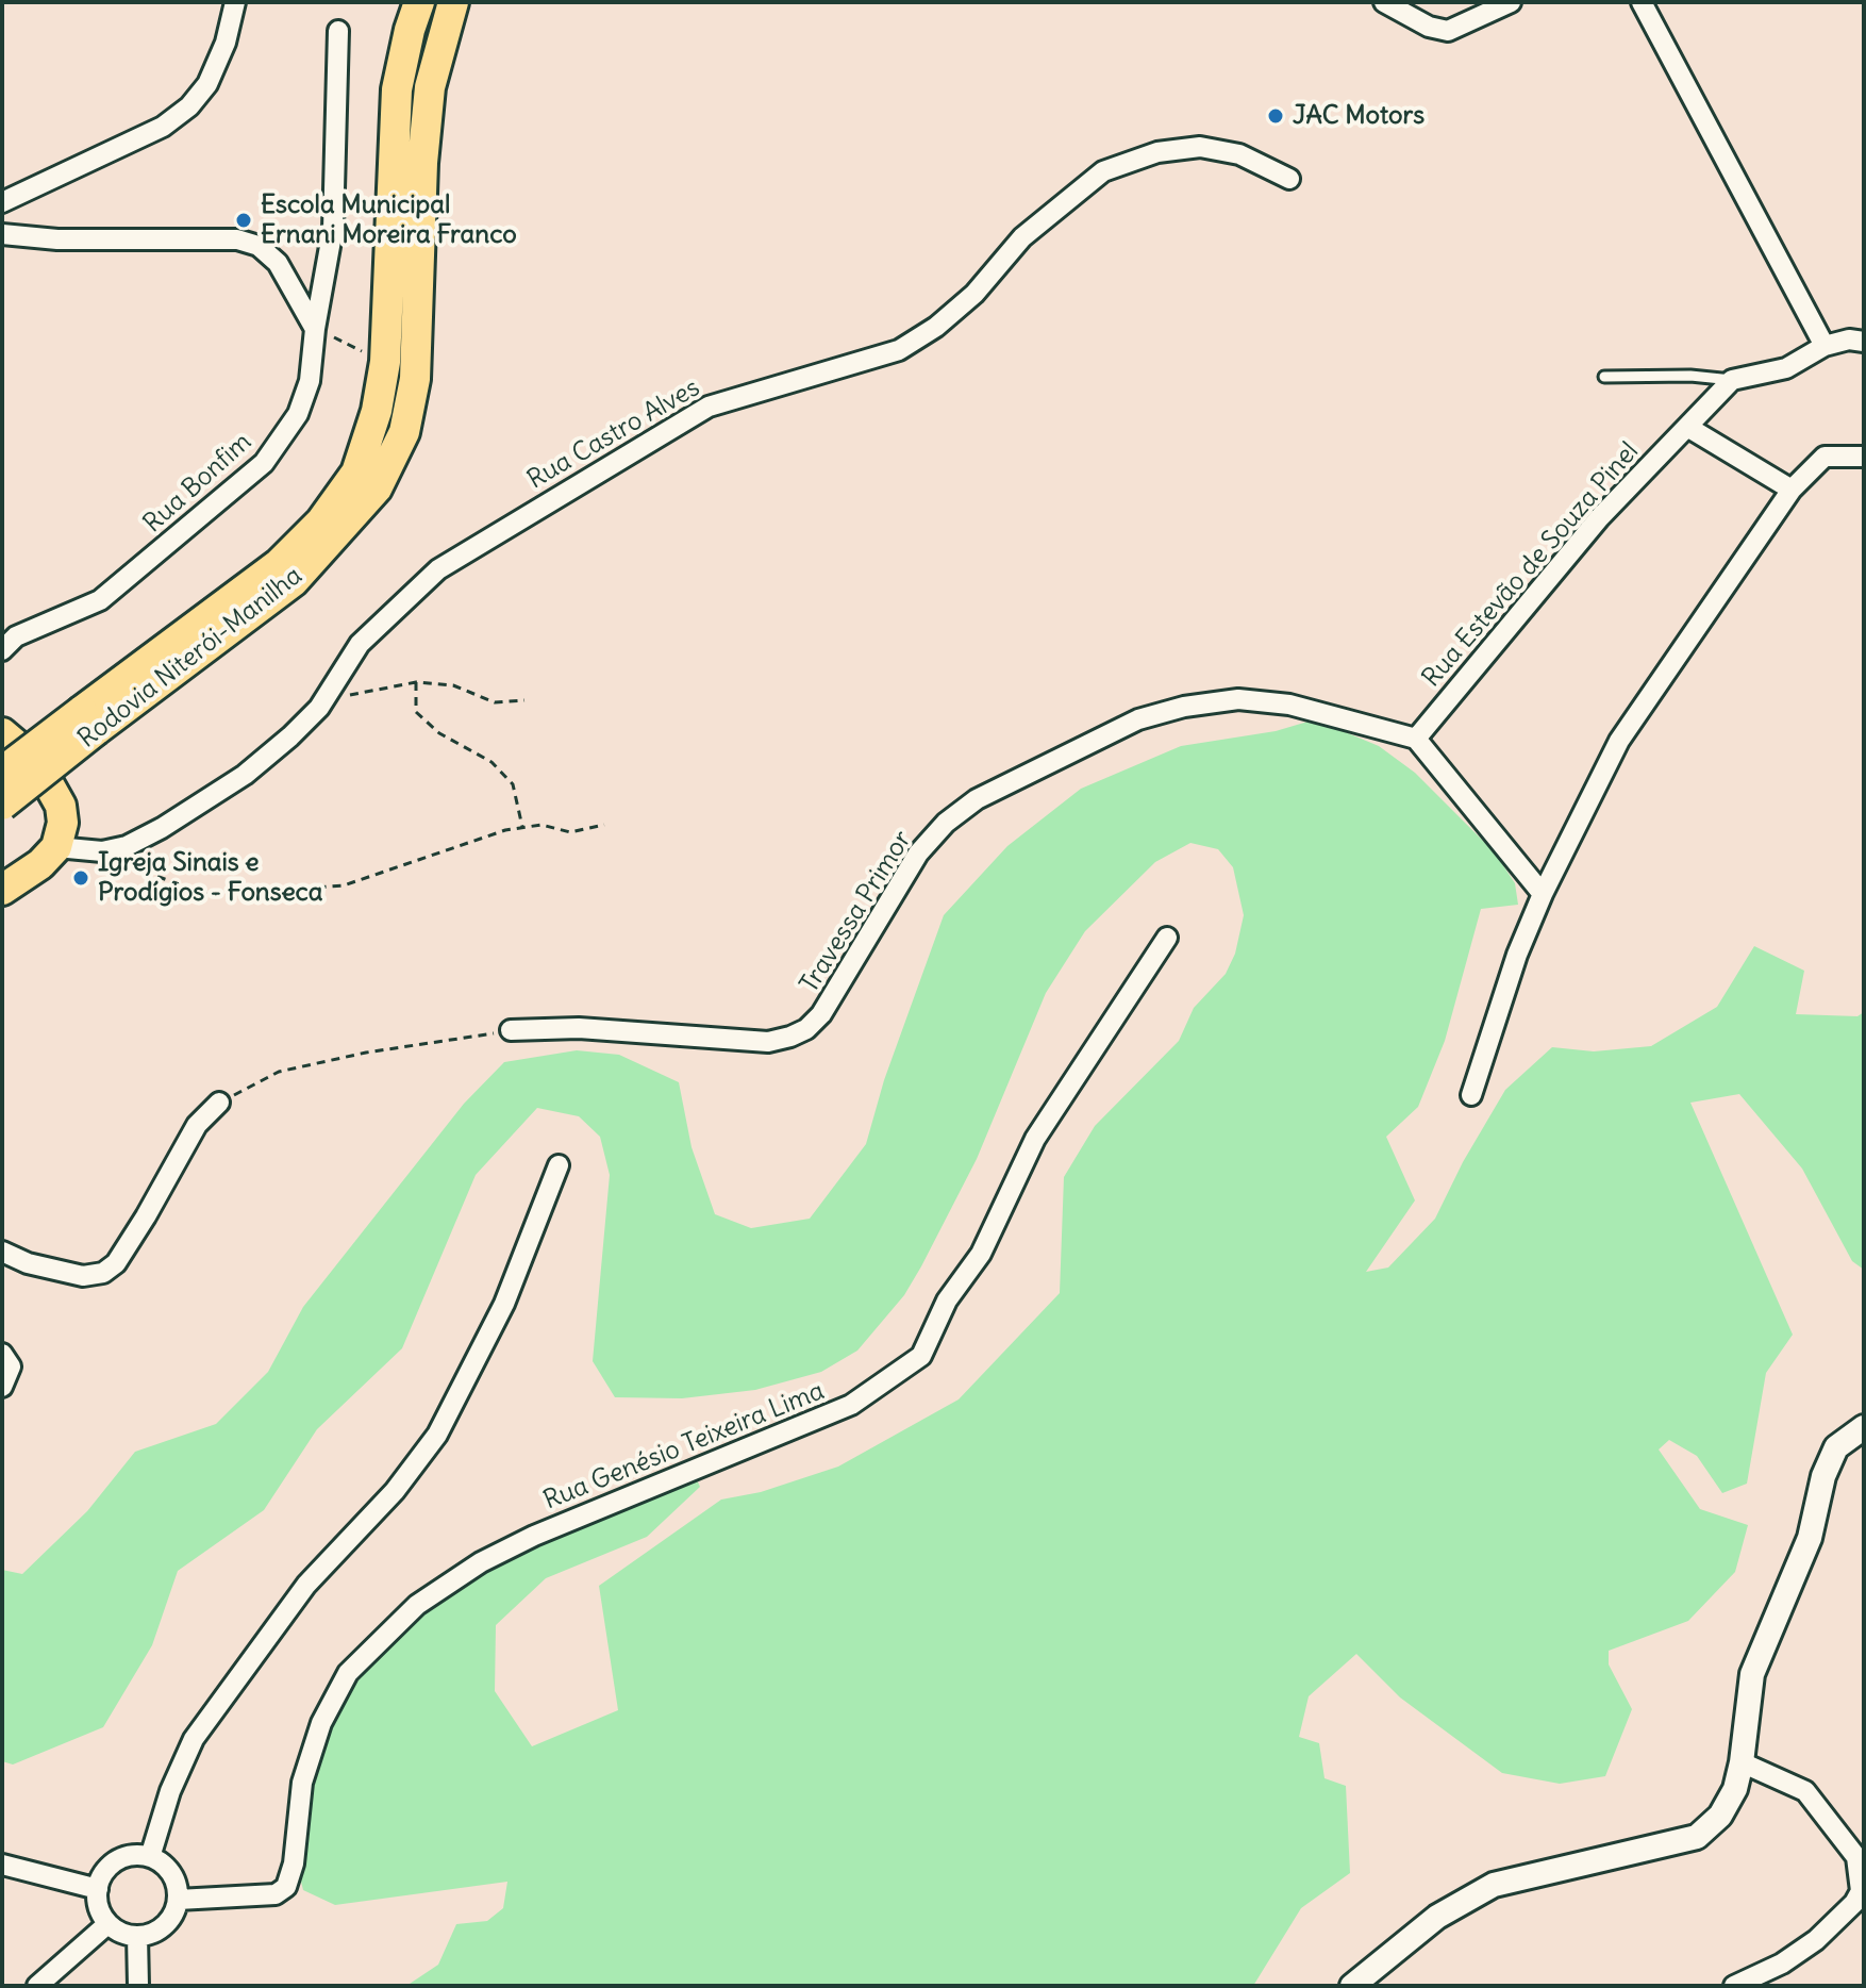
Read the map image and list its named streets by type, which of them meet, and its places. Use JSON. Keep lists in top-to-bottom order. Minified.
{"streets":{"highway":["Rodovia Niterói-Manilha"],"street":["Rua Castro Alves","Rua Bonfim","Rua Estevão de Souza Pinel","Travessa Primor","Rua Genésio Teixeira Lima"]},"crossings":[["Rua Estevão de Souza Pinel","Travessa Primor"]],"places":["JAC Motors","Escola Municipal Ernani Moreira Franco","Igreja Sinais e Prodígios - Fonseca"]}
